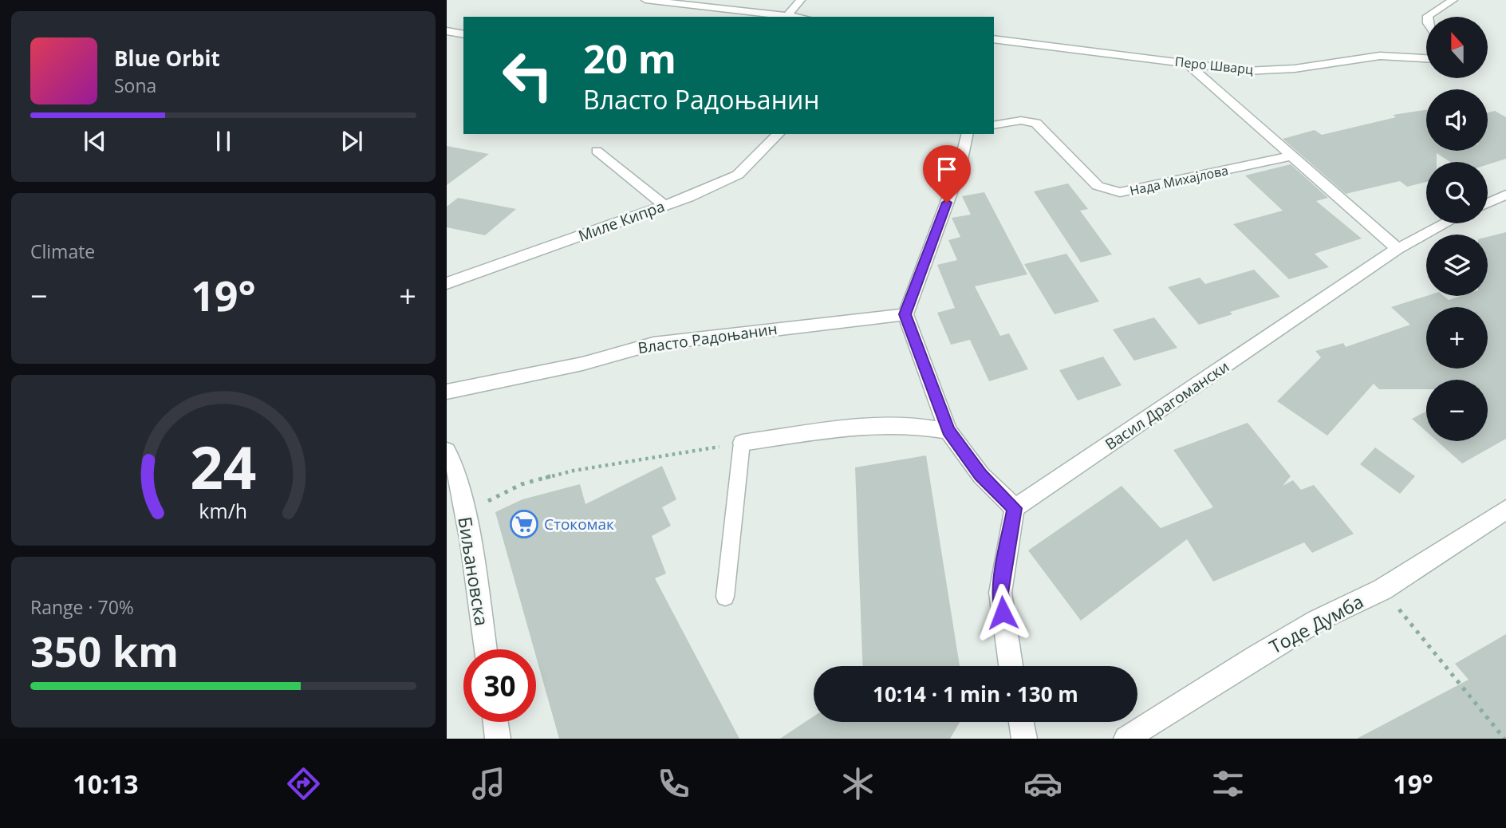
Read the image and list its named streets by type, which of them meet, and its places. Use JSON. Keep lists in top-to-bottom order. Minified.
{"streets":{"street":["Перо Шварц","Нада Михајлова","Миле Кипра","Власто Радоњанин","Васил Драгомански","Биљановска","Тоде Думба"]},"places":{"supermarket":["Стокомак"]},"north":"top","page":{"map_buttons":["+","−"],"turn":["20 m","Власто Радоњанин"],"song":["Blue Orbit","Sona"],"tile":["Climate",["Range · 70%","350 km"]],"heat":["−","19°","+"],"limit":"30","trip":"10:14 · 1 min · 130 m","tabs":["10:13","19°"],"gauge":["24","km/h"]}}
